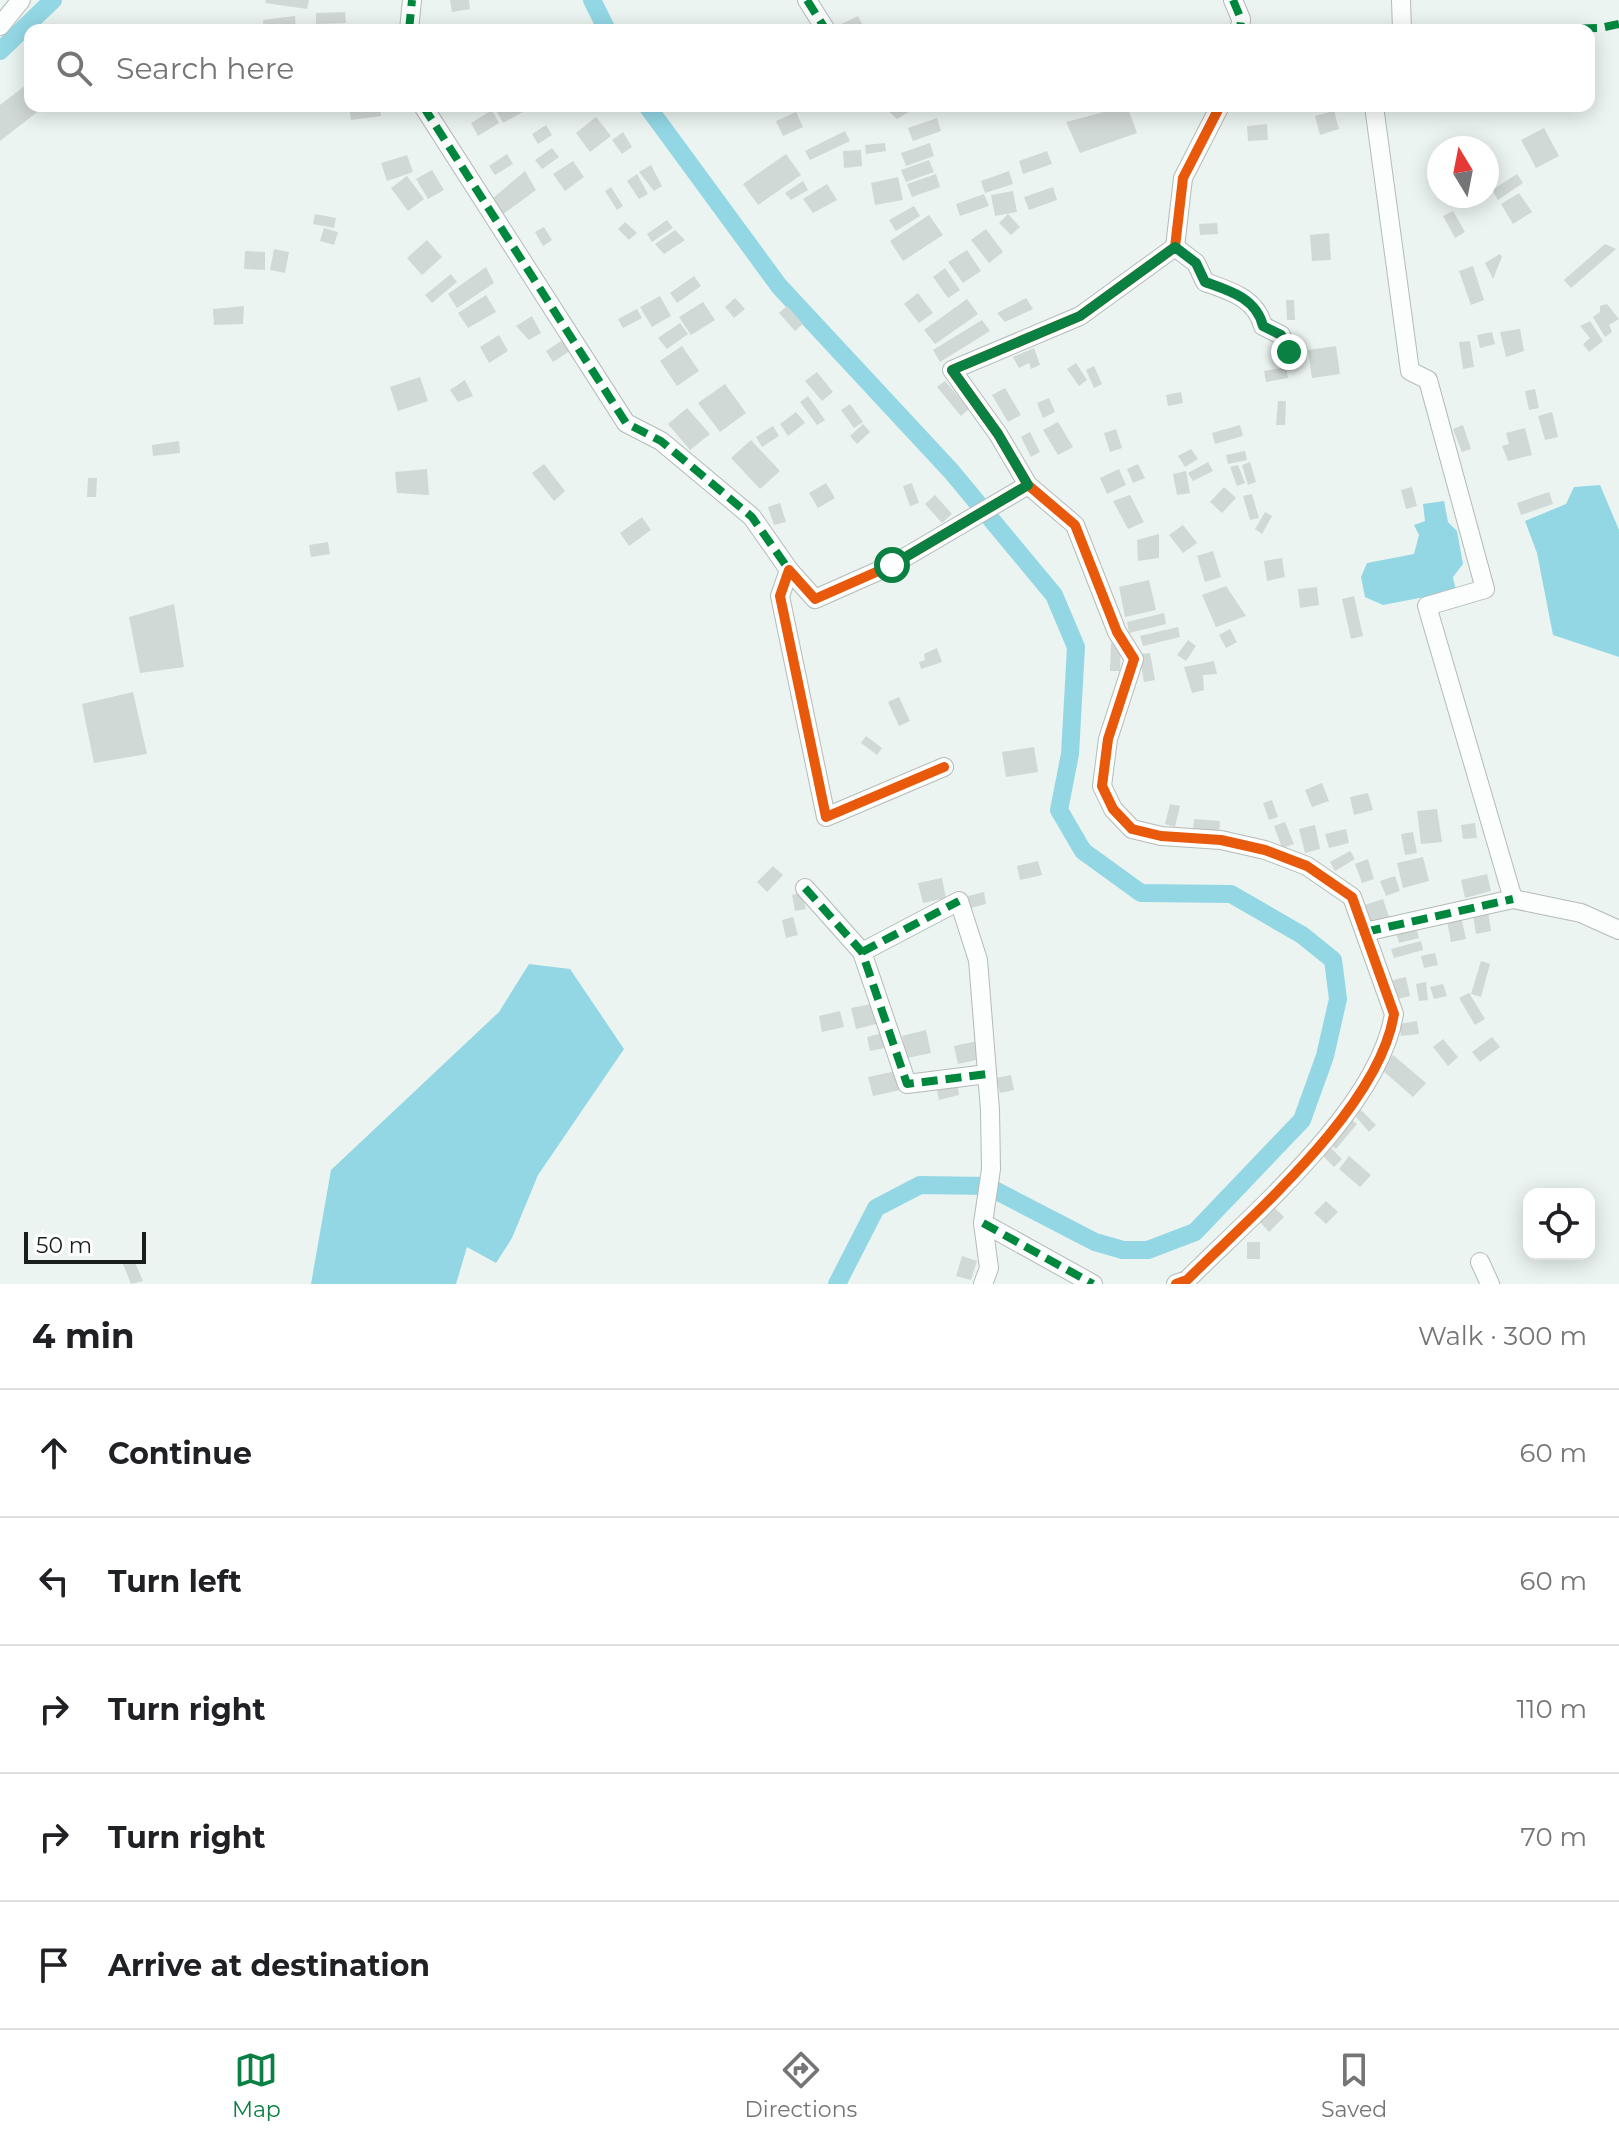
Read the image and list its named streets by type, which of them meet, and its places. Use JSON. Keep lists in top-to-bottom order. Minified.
{"scale_bar":"50 m","north":"top","page":{"search":"Search here","scale":"50 m","heading":["4 min","Walk · 300 m"],"list":[["Continue","60 m"],["Turn left","60 m"],["Turn right","110 m"],["Turn right","70 m"],"Arrive at destination"],"nav":["Map","Directions","Saved"]}}
